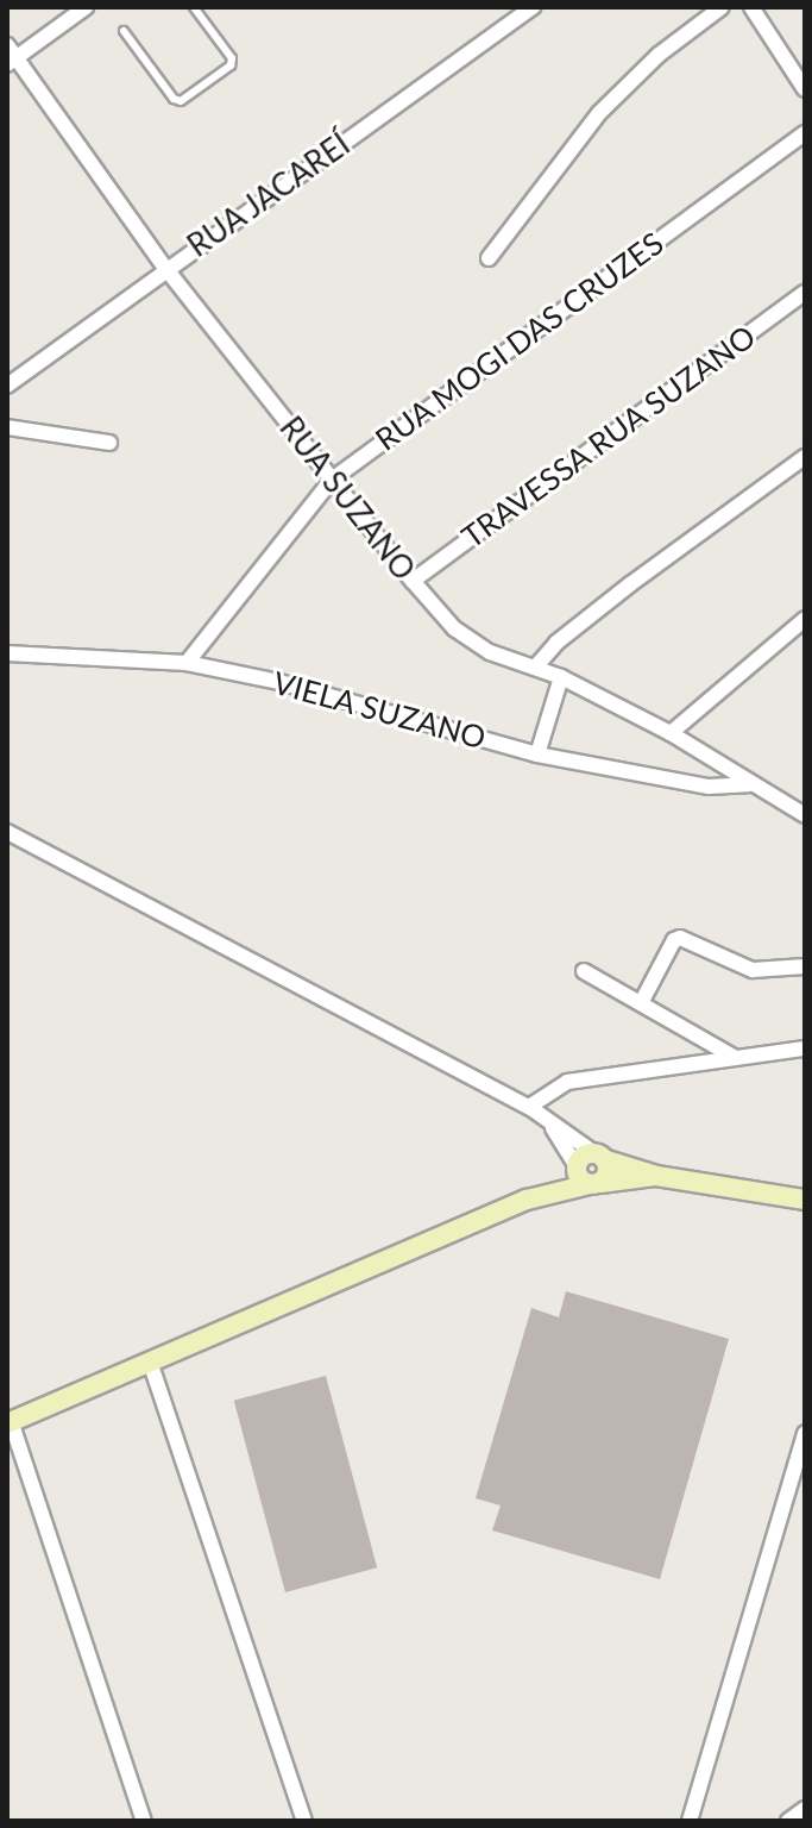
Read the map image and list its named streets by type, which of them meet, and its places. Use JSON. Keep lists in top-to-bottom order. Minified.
{"streets":{"street":["RUA JACAREÍ","RUA MOGI DAS CRUZES","TRAVESSA RUA SUZANO","RUA SUZANO","VIELA SUZANO"]},"crossings":[["RUA JACAREÍ","RUA SUZANO"],["RUA MOGI DAS CRUZES","RUA SUZANO"],["RUA MOGI DAS CRUZES","VIELA SUZANO"],["TRAVESSA RUA SUZANO","RUA SUZANO"],["RUA SUZANO","VIELA SUZANO"]]}
